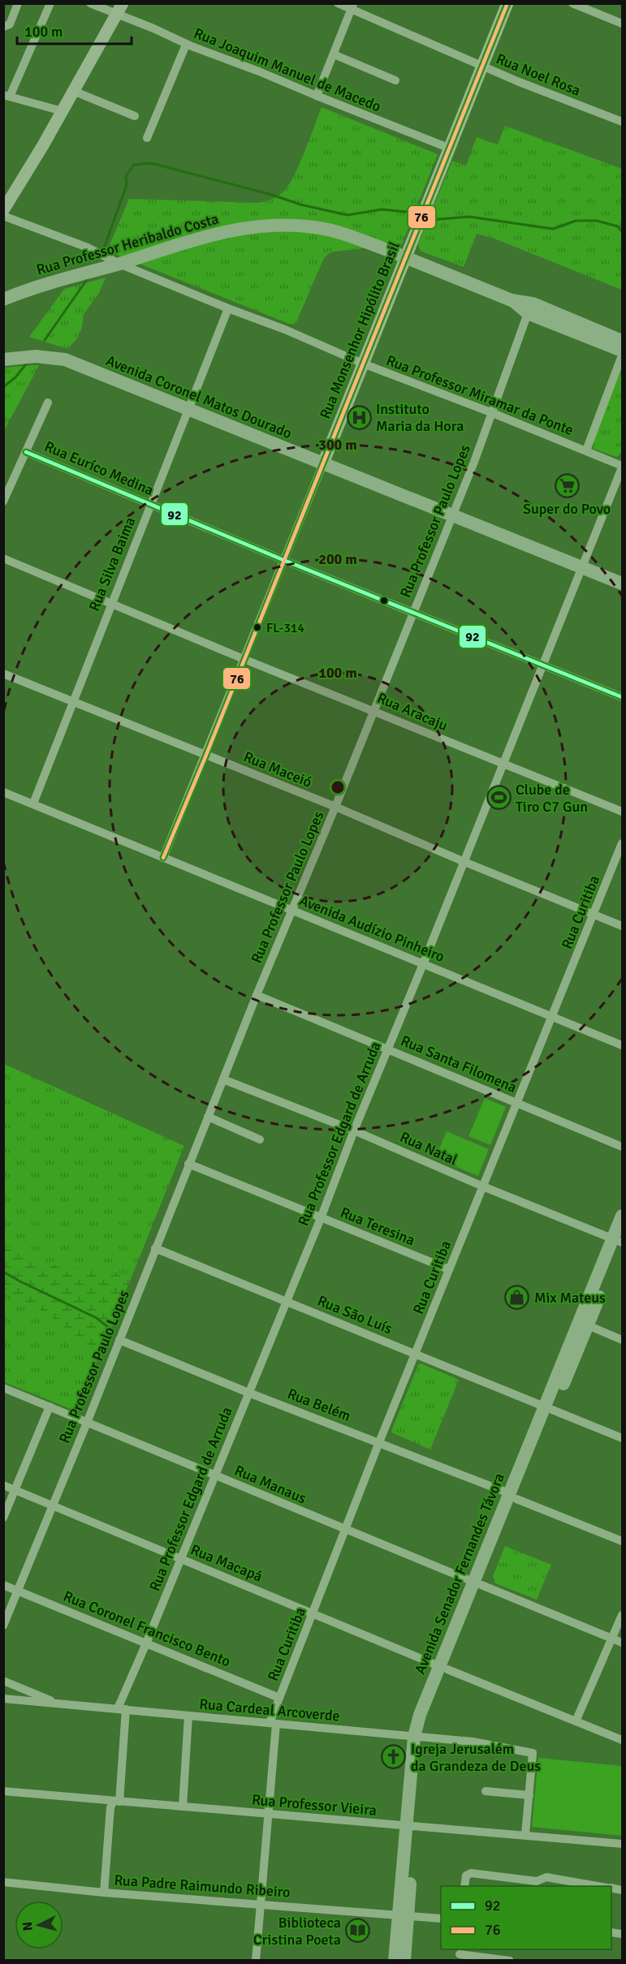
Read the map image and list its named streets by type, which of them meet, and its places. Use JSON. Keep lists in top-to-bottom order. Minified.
{"streets":{"main road":["Rua Professor Heribaldo Costa","Rua Monsenhor Hipólito Brasil","Avenida Coronel Matos Dourado","Avenida Senador Fernandes Távora"],"street":["Rua Joaquim Manuel de Macedo","Rua Noel Rosa","Rua Professor Miramar da Ponte","Rua Euríco Medina","Rua Professor Paulo Lopes","Rua Silva Baima","Rua Aracaju","Rua Maceió","Rua Curitiba","Avenida Audízio Pinheiro","Rua Santa Filomena","Rua Professor Edgard de Arruda","Rua Natal","Rua Teresina","Rua São Luís","Rua Belém","Rua Manaus","Rua Macapá","Rua Coronel Francisco Bento","Rua Cardeal Arcoverde","Rua Professor Vieira","Rua Padre Raimundo Ribeiro"]},"crossings":[["Rua Joaquim Manuel de Macedo","Rua Monsenhor Hipólito Brasil"],["Rua Noel Rosa","Rua Monsenhor Hipólito Brasil"],["Rua Professor Heribaldo Costa","Rua Monsenhor Hipólito Brasil"],["Rua Professor Heribaldo Costa","Rua Professor Miramar da Ponte"],["Rua Professor Heribaldo Costa","Rua Professor Paulo Lopes"],["Rua Monsenhor Hipólito Brasil","Rua Professor Miramar da Ponte"],["Rua Monsenhor Hipólito Brasil","Avenida Coronel Matos Dourado"],["Rua Monsenhor Hipólito Brasil","Rua Euríco Medina"],["Rua Monsenhor Hipólito Brasil","Rua Aracaju"],["Rua Monsenhor Hipólito Brasil","Rua Maceió"],["Rua Monsenhor Hipólito Brasil","Avenida Audízio Pinheiro"],["Rua Professor Miramar da Ponte","Rua Professor Paulo Lopes"],["Rua Professor Miramar da Ponte","Rua Silva Baima"],["Rua Professor Miramar da Ponte","Rua Professor Edgard de Arruda"],["Avenida Coronel Matos Dourado","Rua Professor Paulo Lopes"],["Avenida Coronel Matos Dourado","Rua Silva Baima"],["Avenida Coronel Matos Dourado","Rua Professor Edgard de Arruda"],["Rua Euríco Medina","Rua Professor Paulo Lopes"],["Rua Euríco Medina","Rua Silva Baima"],["Rua Euríco Medina","Rua Professor Edgard de Arruda"],["Rua Professor Paulo Lopes","Rua Aracaju"],["Rua Professor Paulo Lopes","Rua Maceió"],["Rua Professor Paulo Lopes","Avenida Audízio Pinheiro"],["Rua Professor Paulo Lopes","Rua Santa Filomena"],["Rua Professor Paulo Lopes","Rua Natal"],["Rua Professor Paulo Lopes","Rua Teresina"],["Rua Professor Paulo Lopes","Rua São Luís"],["Rua Professor Paulo Lopes","Rua Belém"],["Rua Professor Paulo Lopes","Rua Manaus"],["Rua Professor Paulo Lopes","Rua Macapá"],["Rua Professor Paulo Lopes","Rua Coronel Francisco Bento"],["Rua Silva Baima","Rua Aracaju"],["Rua Silva Baima","Rua Maceió"],["Rua Silva Baima","Avenida Audízio Pinheiro"],["Rua Aracaju","Rua Professor Edgard de Arruda"],["Rua Maceió","Rua Curitiba"],["Rua Maceió","Rua Professor Edgard de Arruda"],["Rua Curitiba","Avenida Audízio Pinheiro"],["Rua Curitiba","Rua Santa Filomena"],["Rua Curitiba","Rua Natal"],["Rua Curitiba","Rua Teresina"],["Rua Curitiba","Rua São Luís"],["Rua Curitiba","Rua Belém"],["Rua Curitiba","Rua Manaus"],["Rua Curitiba","Rua Macapá"],["Rua Curitiba","Rua Coronel Francisco Bento"],["Rua Curitiba","Rua Cardeal Arcoverde"],["Rua Curitiba","Rua Professor Vieira"],["Rua Curitiba","Rua Padre Raimundo Ribeiro"],["Avenida Audízio Pinheiro","Rua Professor Edgard de Arruda"],["Rua Santa Filomena","Rua Professor Edgard de Arruda"],["Rua Professor Edgard de Arruda","Rua Natal"],["Rua Professor Edgard de Arruda","Rua Teresina"],["Rua Professor Edgard de Arruda","Rua São Luís"],["Rua Professor Edgard de Arruda","Rua Belém"],["Rua Professor Edgard de Arruda","Rua Manaus"],["Rua Professor Edgard de Arruda","Rua Macapá"],["Rua Professor Edgard de Arruda","Rua Coronel Francisco Bento"],["Rua Professor Edgard de Arruda","Rua Cardeal Arcoverde"],["Rua Professor Edgard de Arruda","Rua Professor Vieira"],["Rua Professor Edgard de Arruda","Rua Padre Raimundo Ribeiro"],["Rua Natal","Avenida Senador Fernandes Távora"],["Rua São Luís","Avenida Senador Fernandes Távora"],["Rua Belém","Avenida Senador Fernandes Távora"],["Rua Manaus","Avenida Senador Fernandes Távora"],["Rua Macapá","Avenida Senador Fernandes Távora"],["Avenida Senador Fernandes Távora","Rua Cardeal Arcoverde"],["Avenida Senador Fernandes Távora","Rua Professor Vieira"],["Avenida Senador Fernandes Távora","Rua Padre Raimundo Ribeiro"]],"places":{"hospital":["Instituto Maria da Hora"],"supermarket":["Super do Povo"],"other":["FL-314"],"sports":["Clube de Tiro C7 Gun"],"shop":["Mix Mateus"],"church":["Igreja Jerusalém da Grandeza de Deus"],"library":["Biblioteca Cristina Poeta"]},"lines":["transit line 76","transit line 92"],"legend":["92","76"],"scale_bar":"100 m","north":"left","rings":["300 m","200 m","100 m"]}
